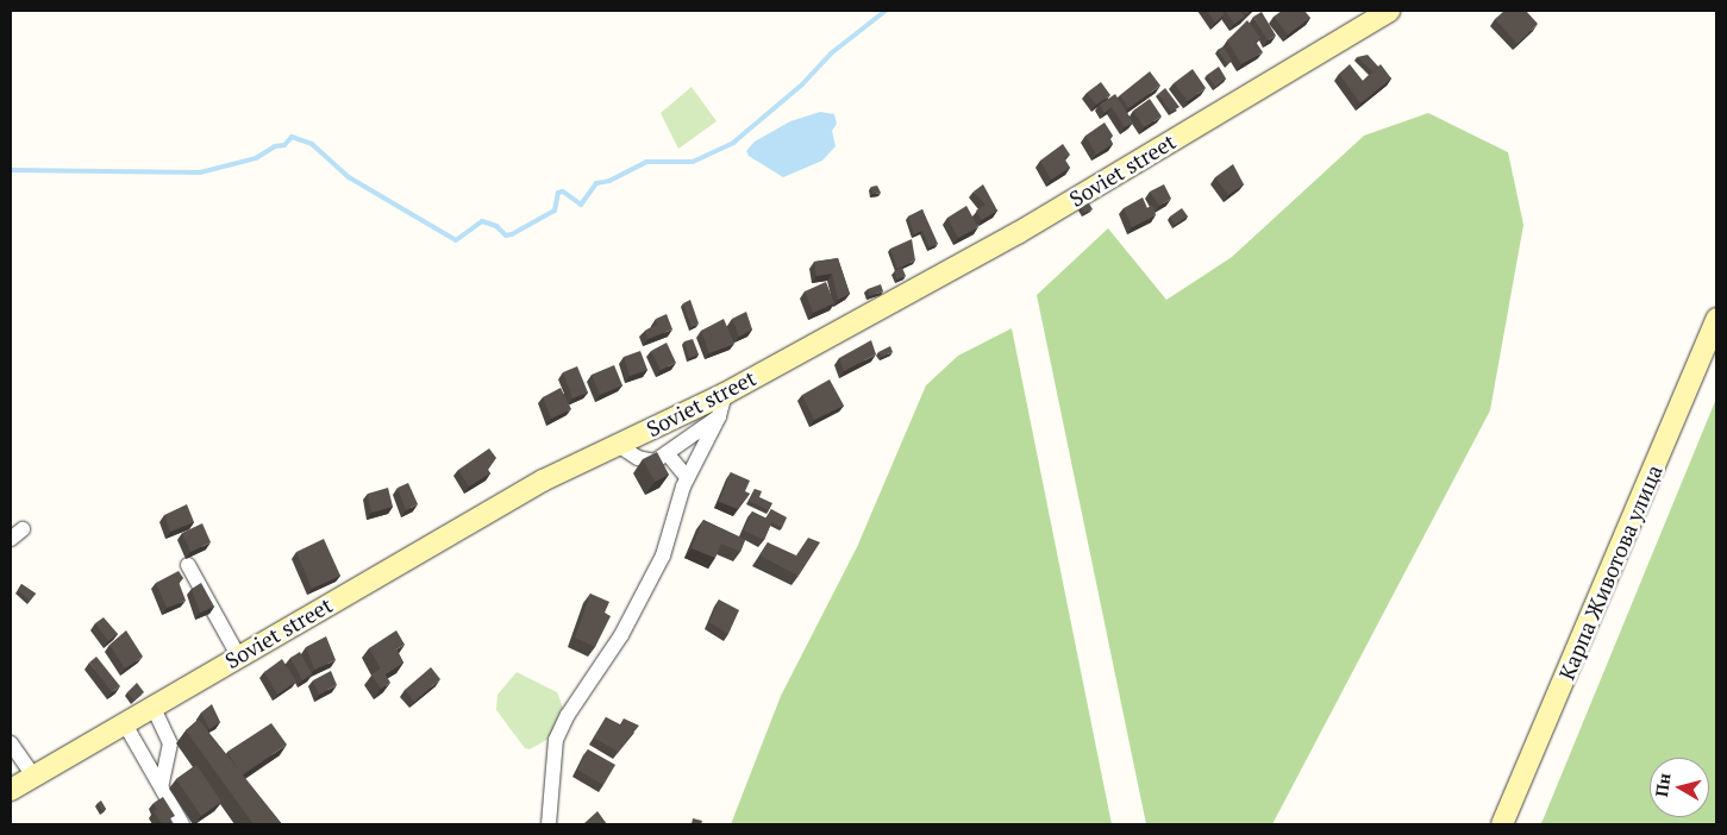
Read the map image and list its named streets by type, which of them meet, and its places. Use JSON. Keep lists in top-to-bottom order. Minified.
{"streets":{"main road":["Soviet street","Карпа Животова улица"]},"north":"left"}
